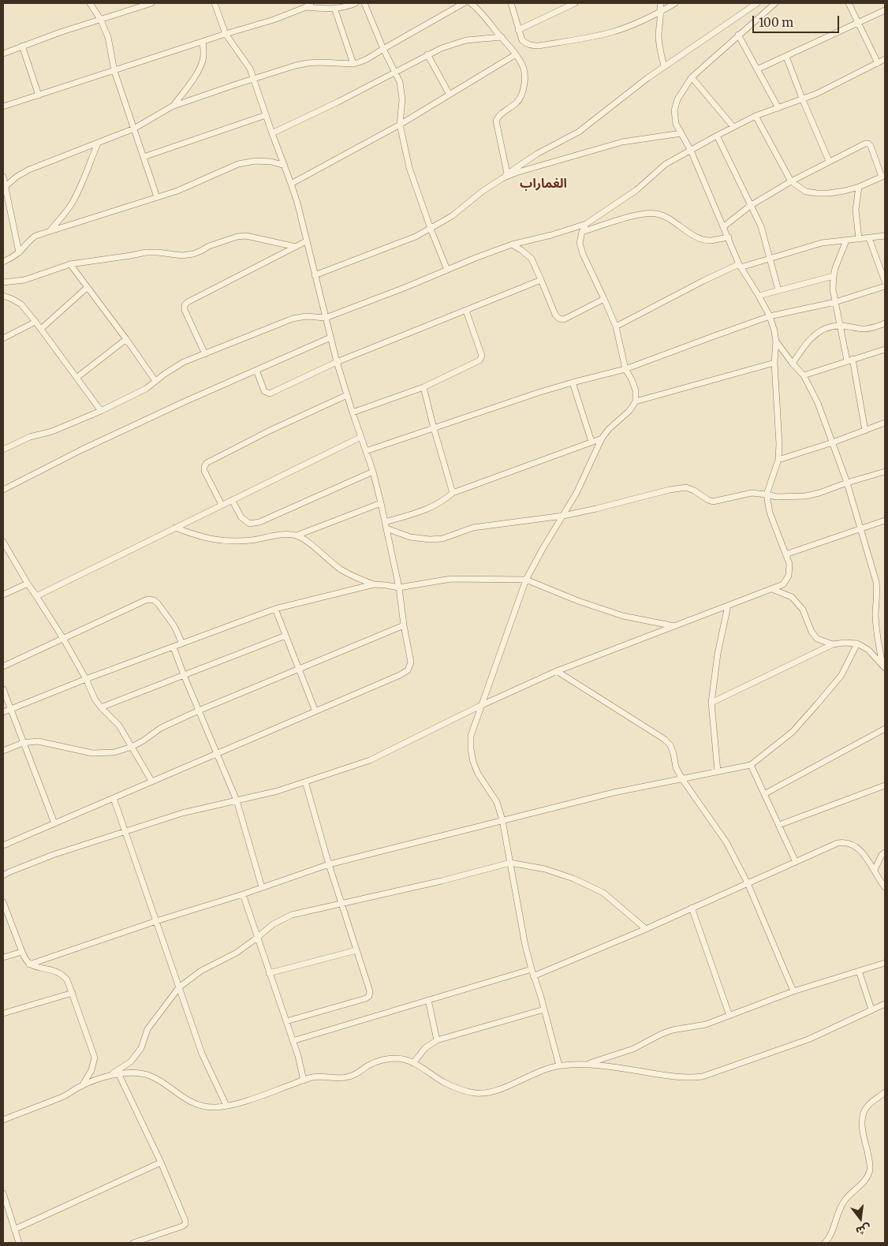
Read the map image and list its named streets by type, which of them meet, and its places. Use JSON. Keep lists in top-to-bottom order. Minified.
{"districts":["الغماراب"],"scale_bar":"100 m","north":"bottom"}
